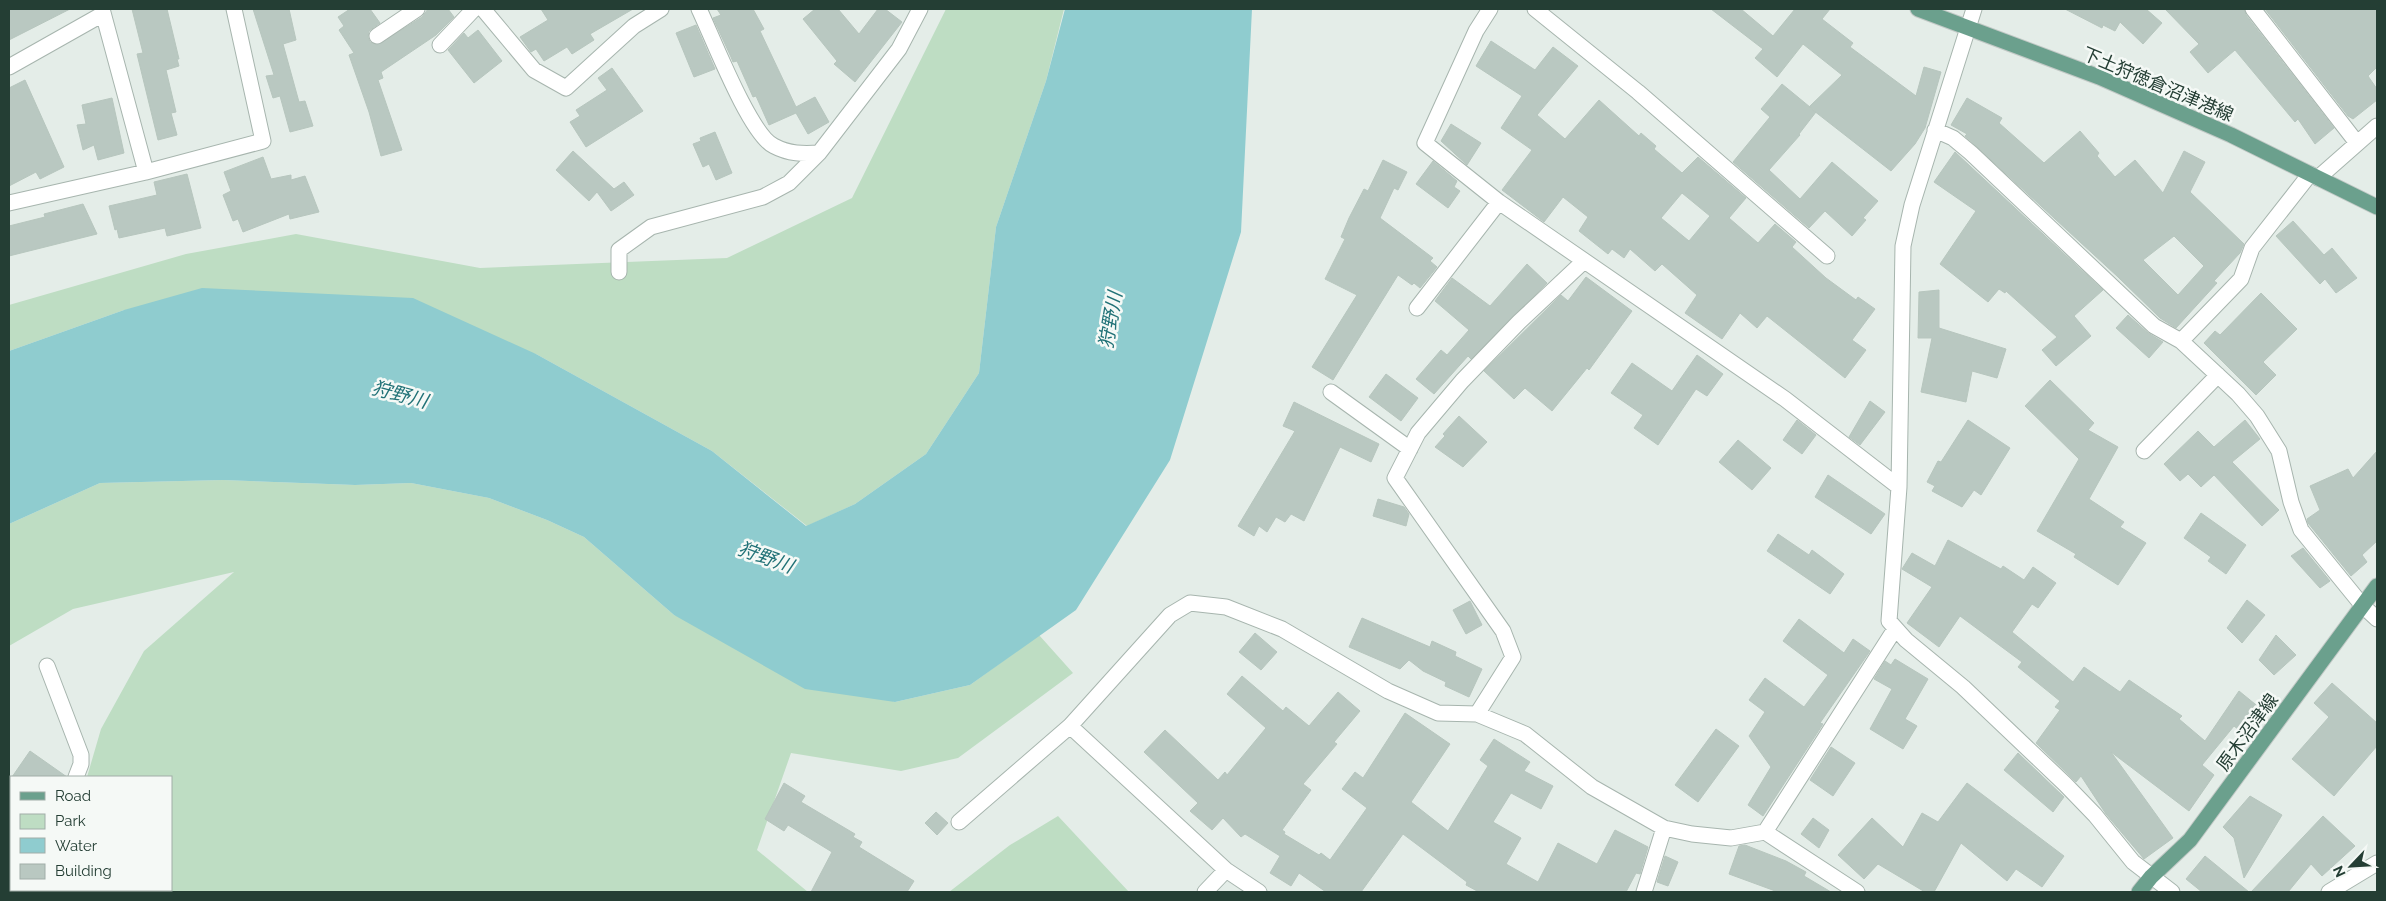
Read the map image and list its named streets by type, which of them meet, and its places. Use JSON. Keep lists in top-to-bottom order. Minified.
{"streets":{"main road":["下土狩徳倉沼津港線","原木沼津線"]},"water":["狩野川"],"legend":["Road","Park","Water","Building"],"north":"bottom left"}
